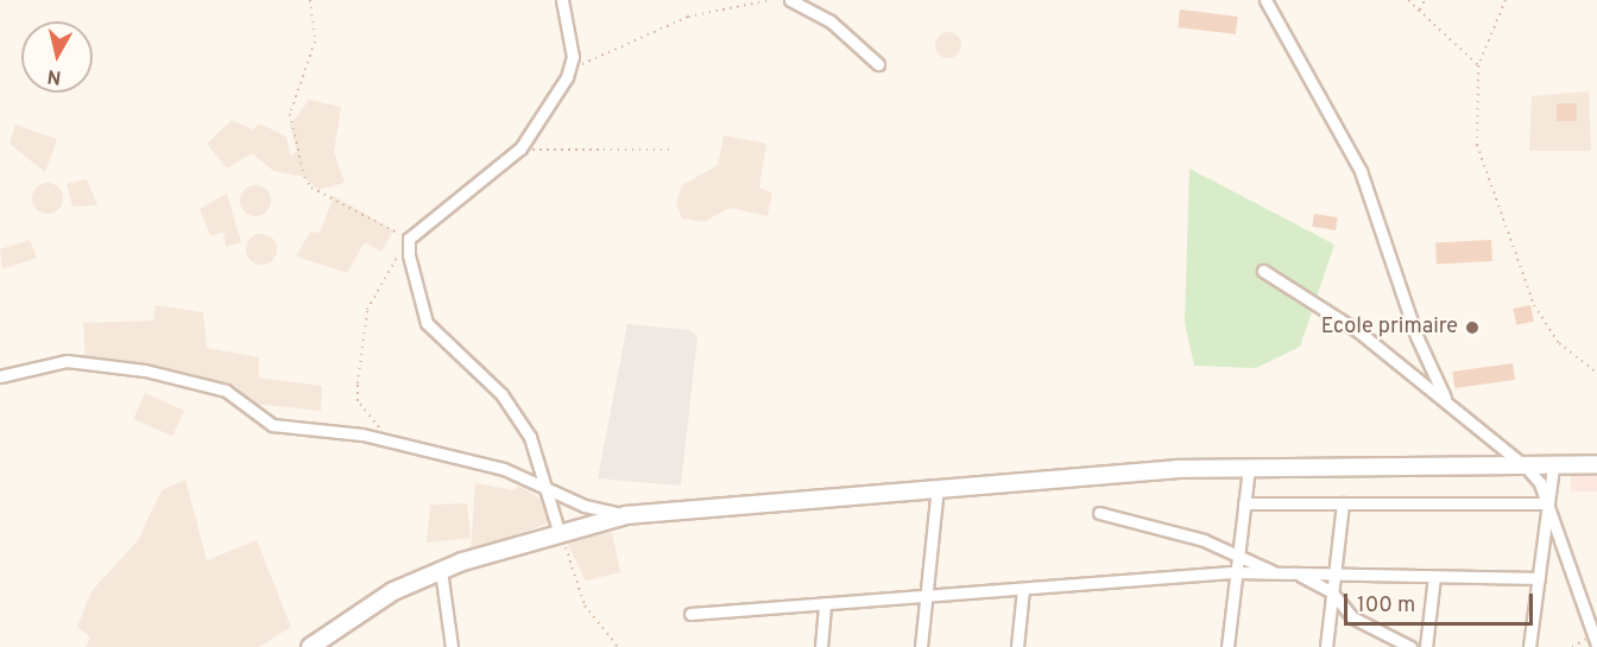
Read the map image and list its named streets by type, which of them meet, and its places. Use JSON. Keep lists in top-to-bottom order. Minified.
{"places":["Ecole primaire"],"scale_bar":"100 m","north":"bottom"}
